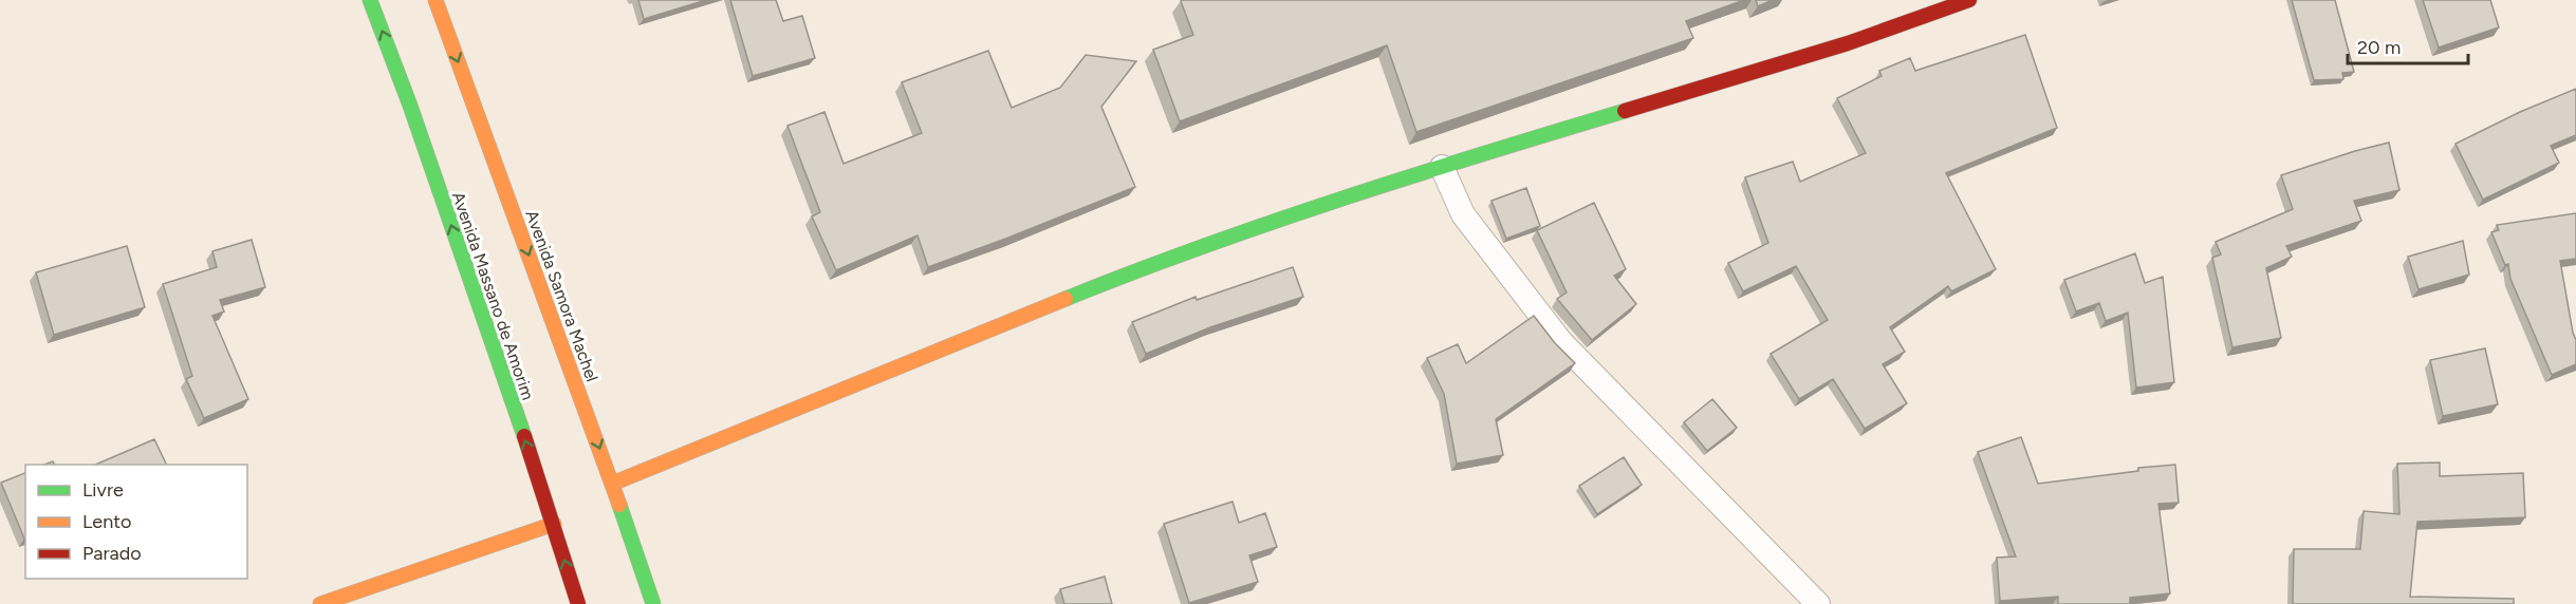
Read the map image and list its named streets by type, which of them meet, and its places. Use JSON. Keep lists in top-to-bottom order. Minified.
{"streets":{"main road":["Avenida Massano de Amorim","Avenida Samora Machel"]},"one_way":["Avenida Massano de Amorim","Avenida Samora Machel"],"legend":["Livre","Lento","Parado"],"scale_bar":"20 m"}
